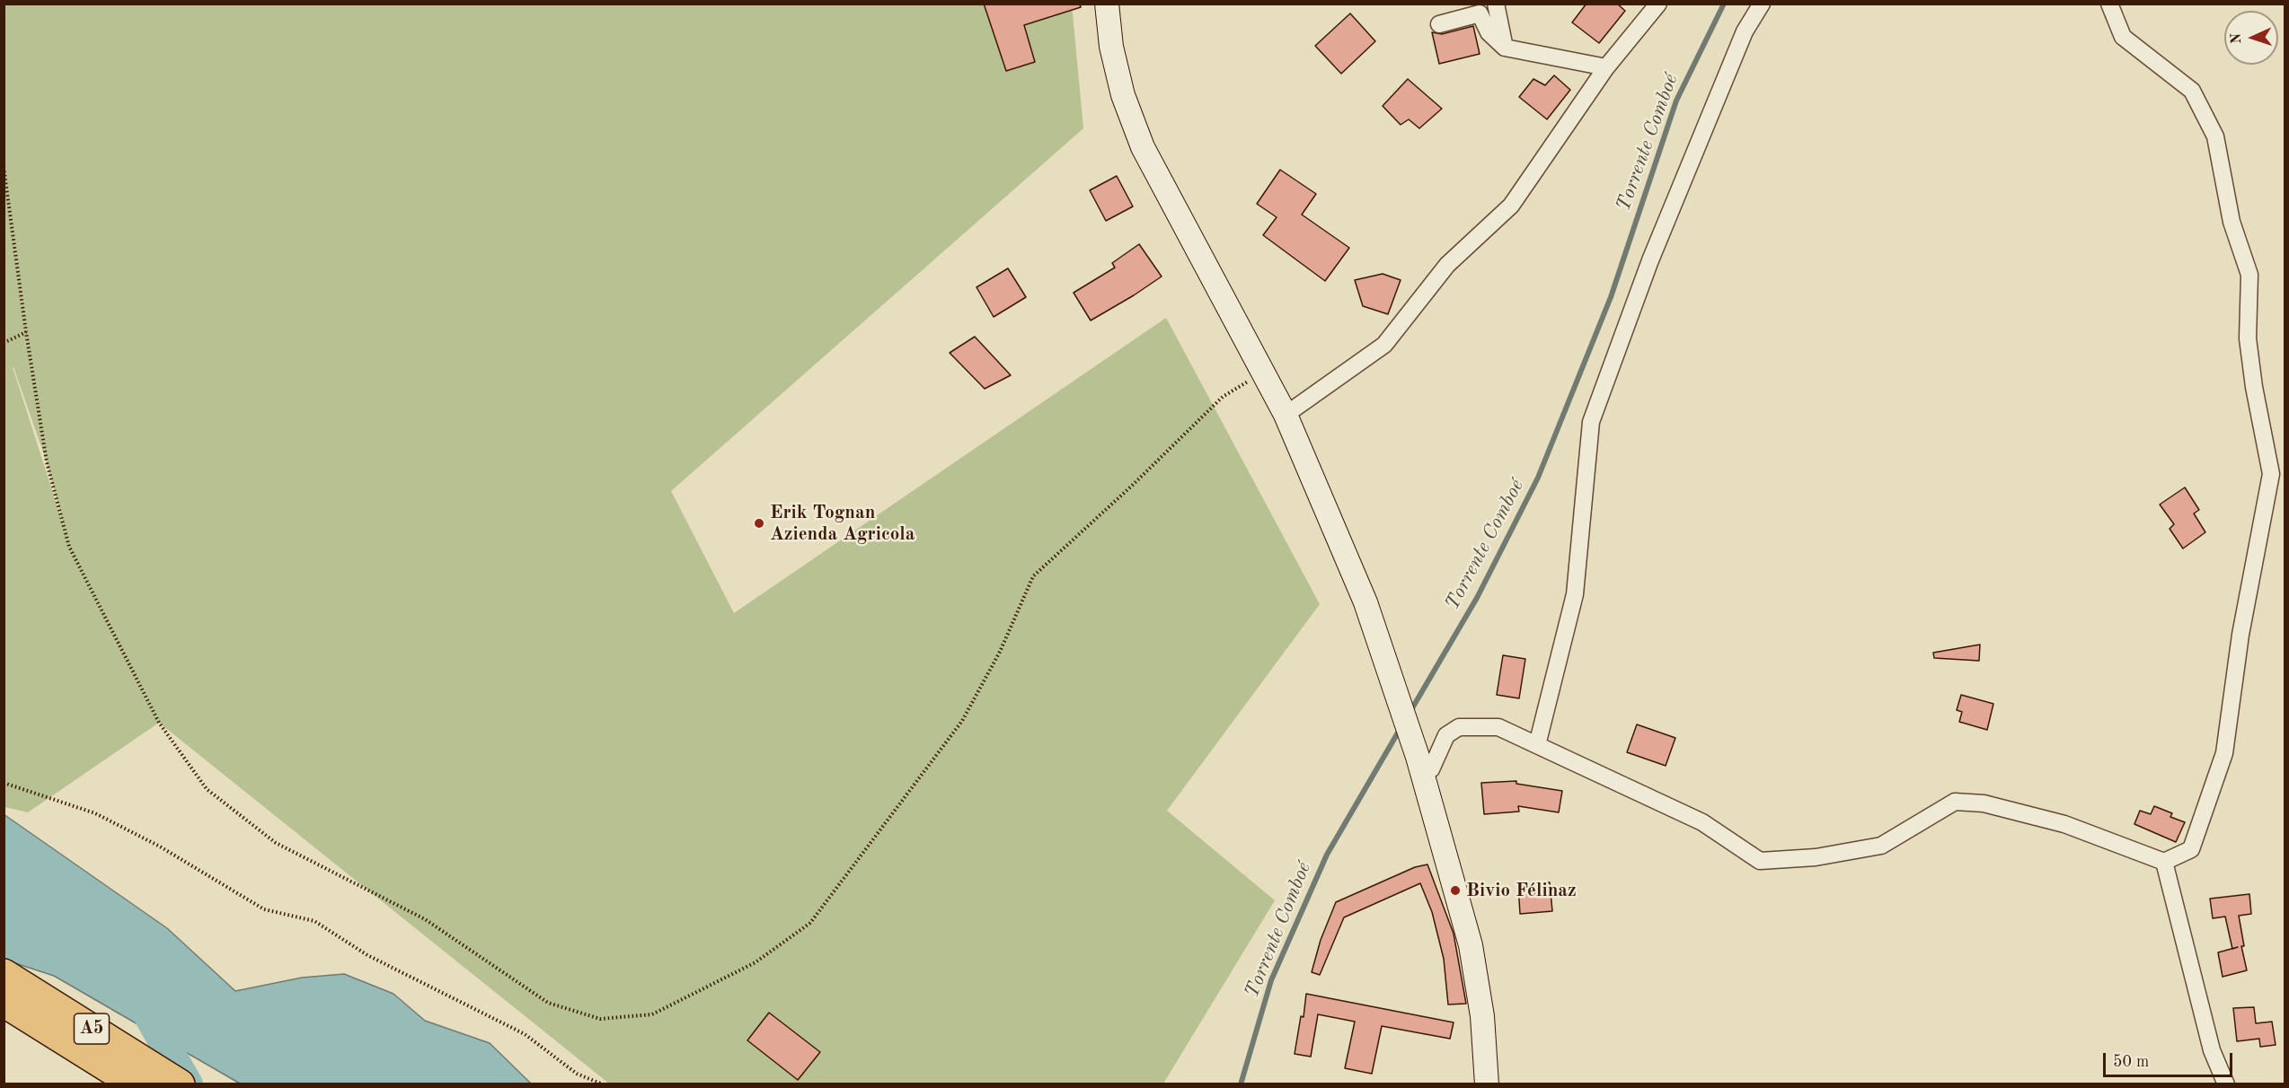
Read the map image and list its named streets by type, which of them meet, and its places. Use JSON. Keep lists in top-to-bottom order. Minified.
{"streets":{"highway":["A5"]},"water":["Torrente Comboé"],"places":["Erik Tognan Azienda Agricola","Bivio Félinaz"],"scale_bar":"50 m","north":"left"}
